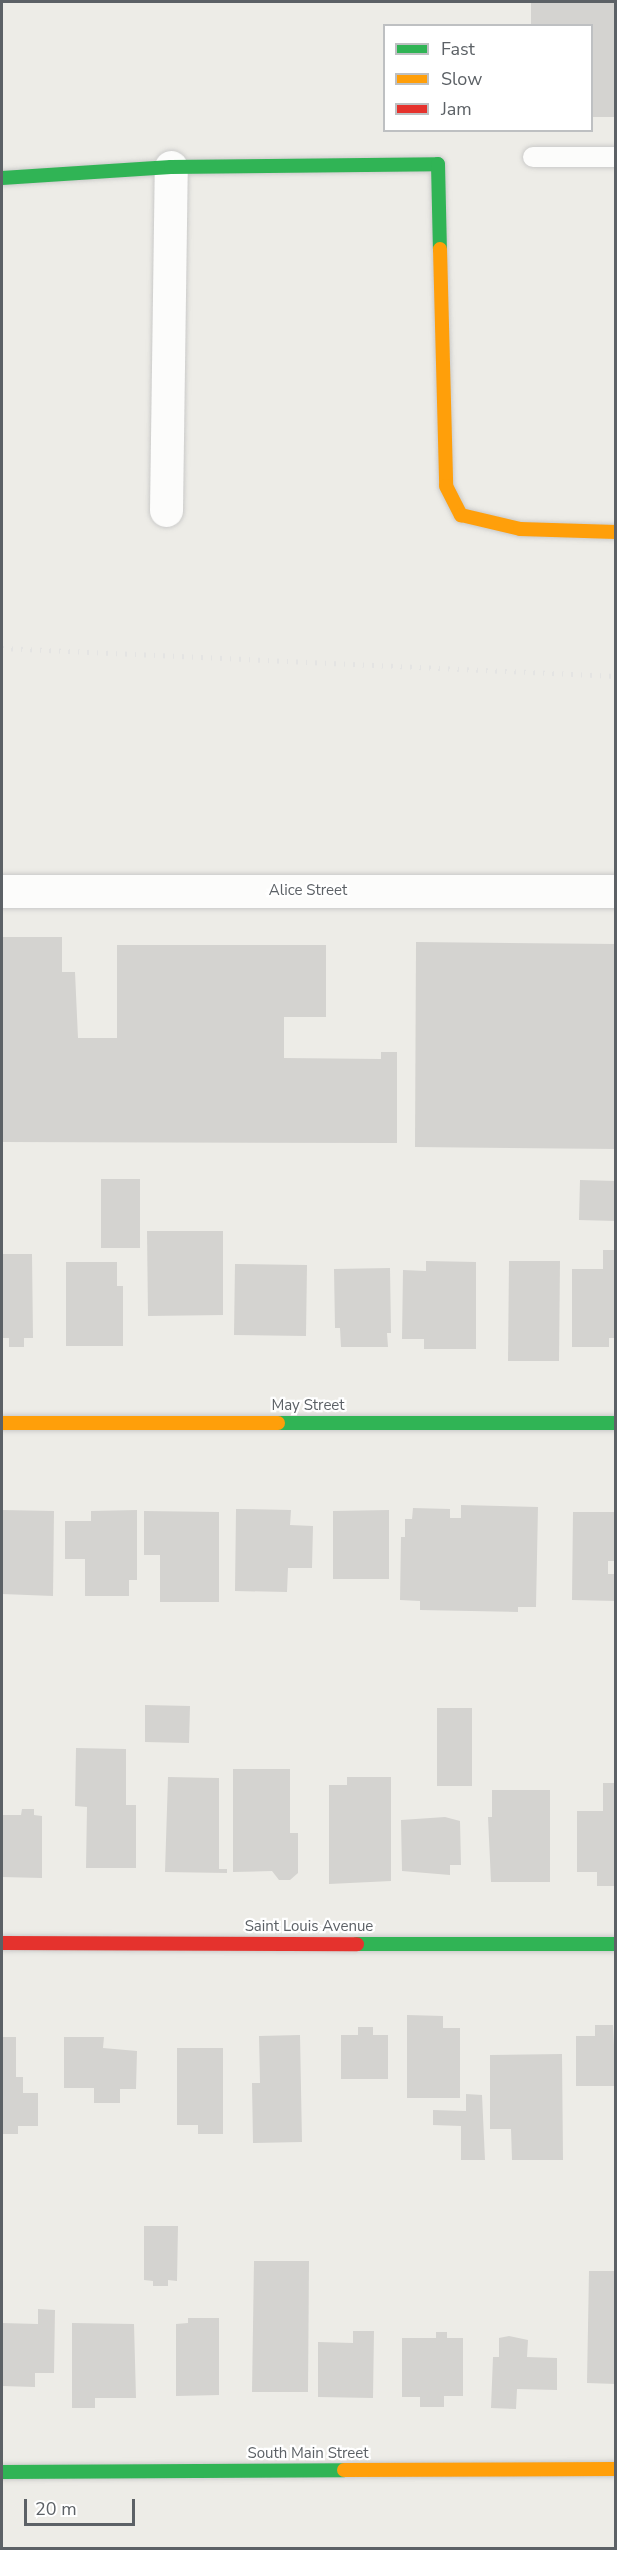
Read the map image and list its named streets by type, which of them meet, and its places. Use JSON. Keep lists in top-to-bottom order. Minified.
{"streets":{"street":["Alice Street","May Street","Saint Louis Avenue","South Main Street"]},"legend":["Fast","Slow","Jam"],"scale_bar":"20 m"}
